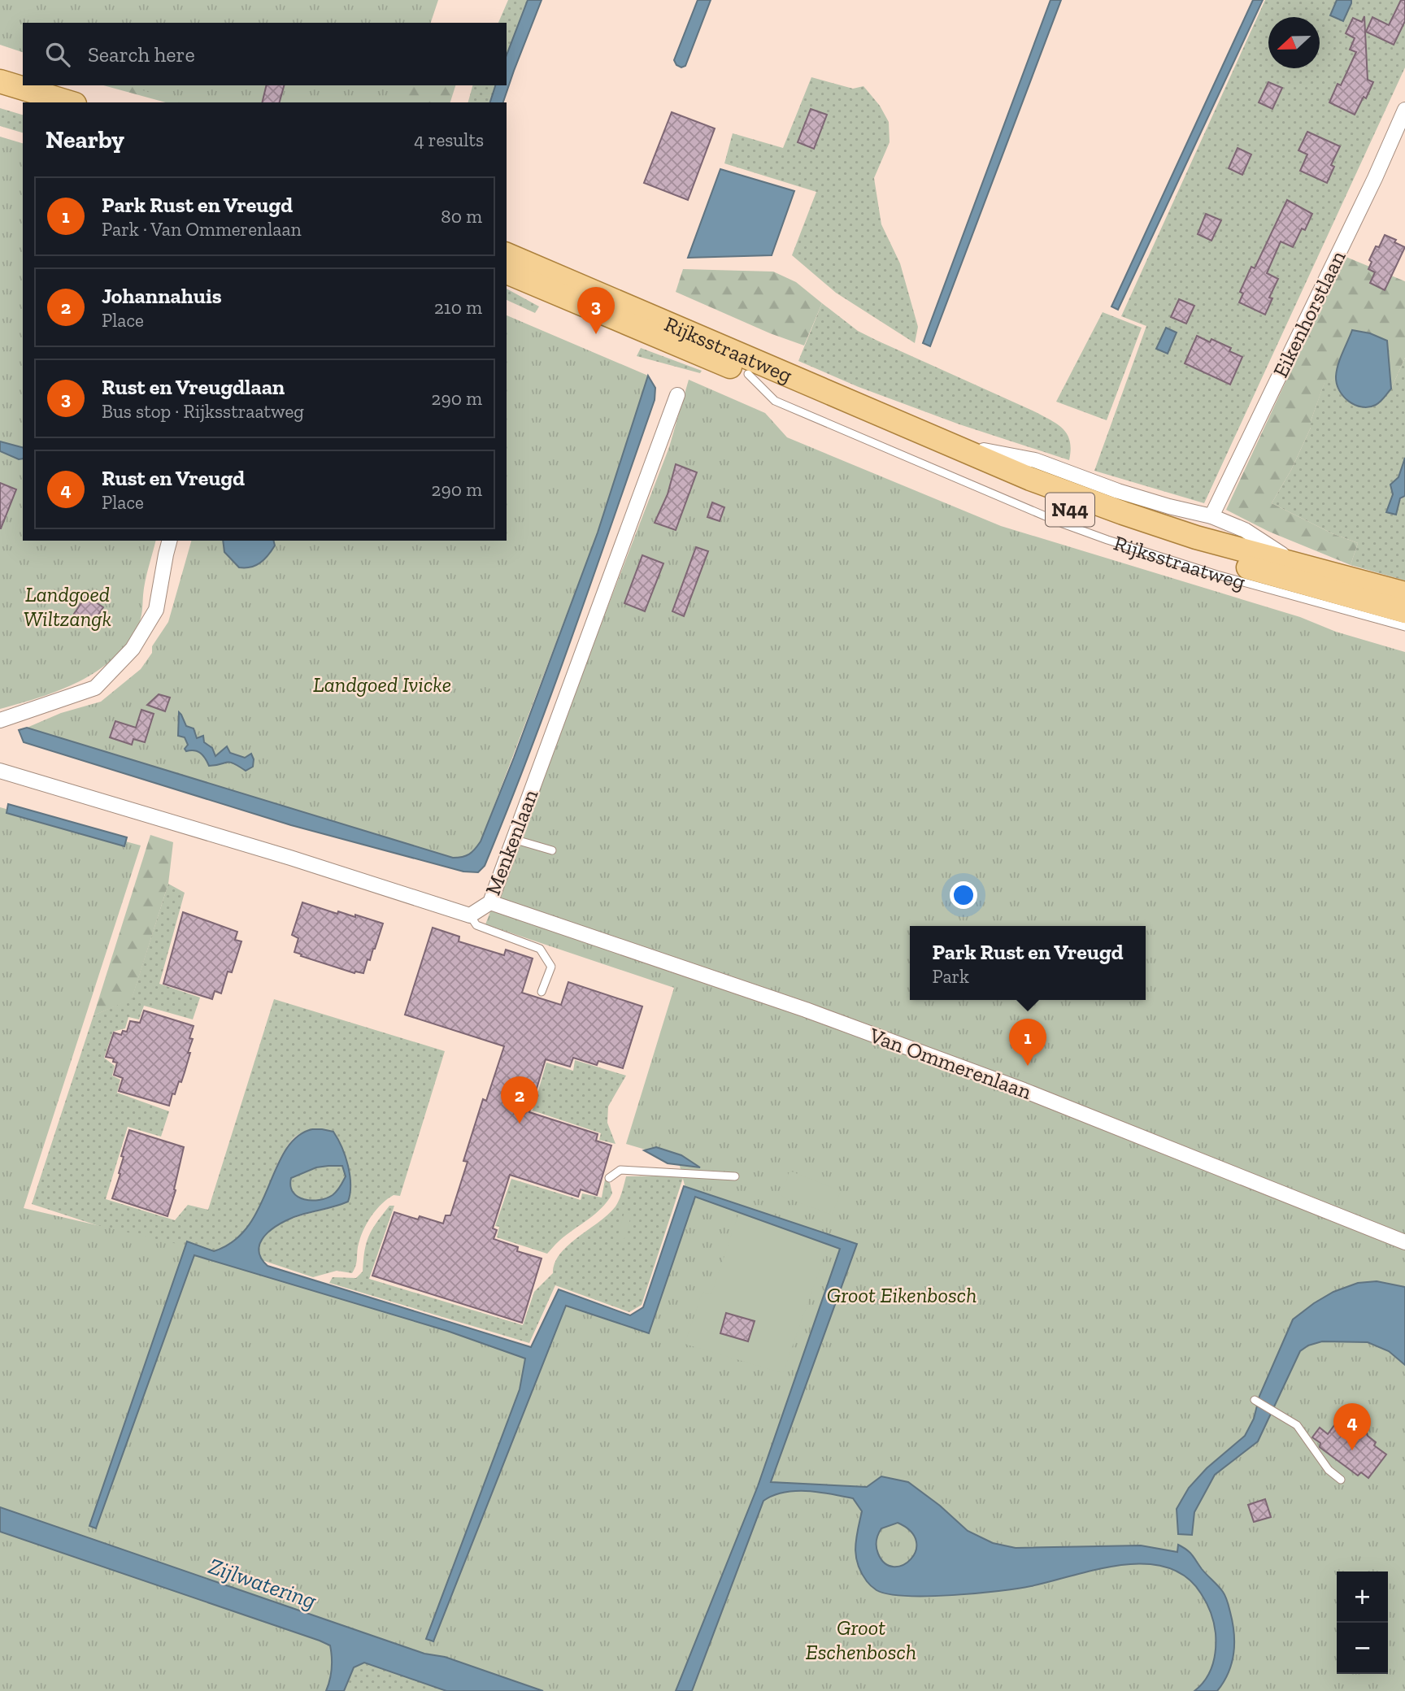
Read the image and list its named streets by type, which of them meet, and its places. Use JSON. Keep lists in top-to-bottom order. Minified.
{"streets":{"main road":["Rijksstraatweg","N44"],"street":["Eikenhorstlaan","Menkenlaan","Van Ommerenlaan"]},"crossings":[["Eikenhorstlaan","Rijksstraatweg"],["Menkenlaan","Van Ommerenlaan"]],"water":["Zijlwatering"],"parks":["Landgoed Wiltzangk","Landgoed Ivicke","Groot Eikenbosch","Groot Eschenbosch"],"north":"left","page":{"search":"Search here","heading":["Nearby","4 results"],"list":[{"mark":"1","name":"Park Rust en Vreugd","note":"Park · Van Ommerenlaan","value":"80 m"},{"mark":"2","name":"Johannahuis","note":"Place","value":"210 m"},{"mark":"3","name":"Rust en Vreugdlaan","note":"Bus stop · Rijksstraatweg","value":"290 m"},{"mark":"4","name":"Rust en Vreugd","note":"Place","value":"290 m"}],"pins":["3","1","2","4"],"popup":["Park Rust en Vreugd","Park"],"map_buttons":["+","−"]}}
